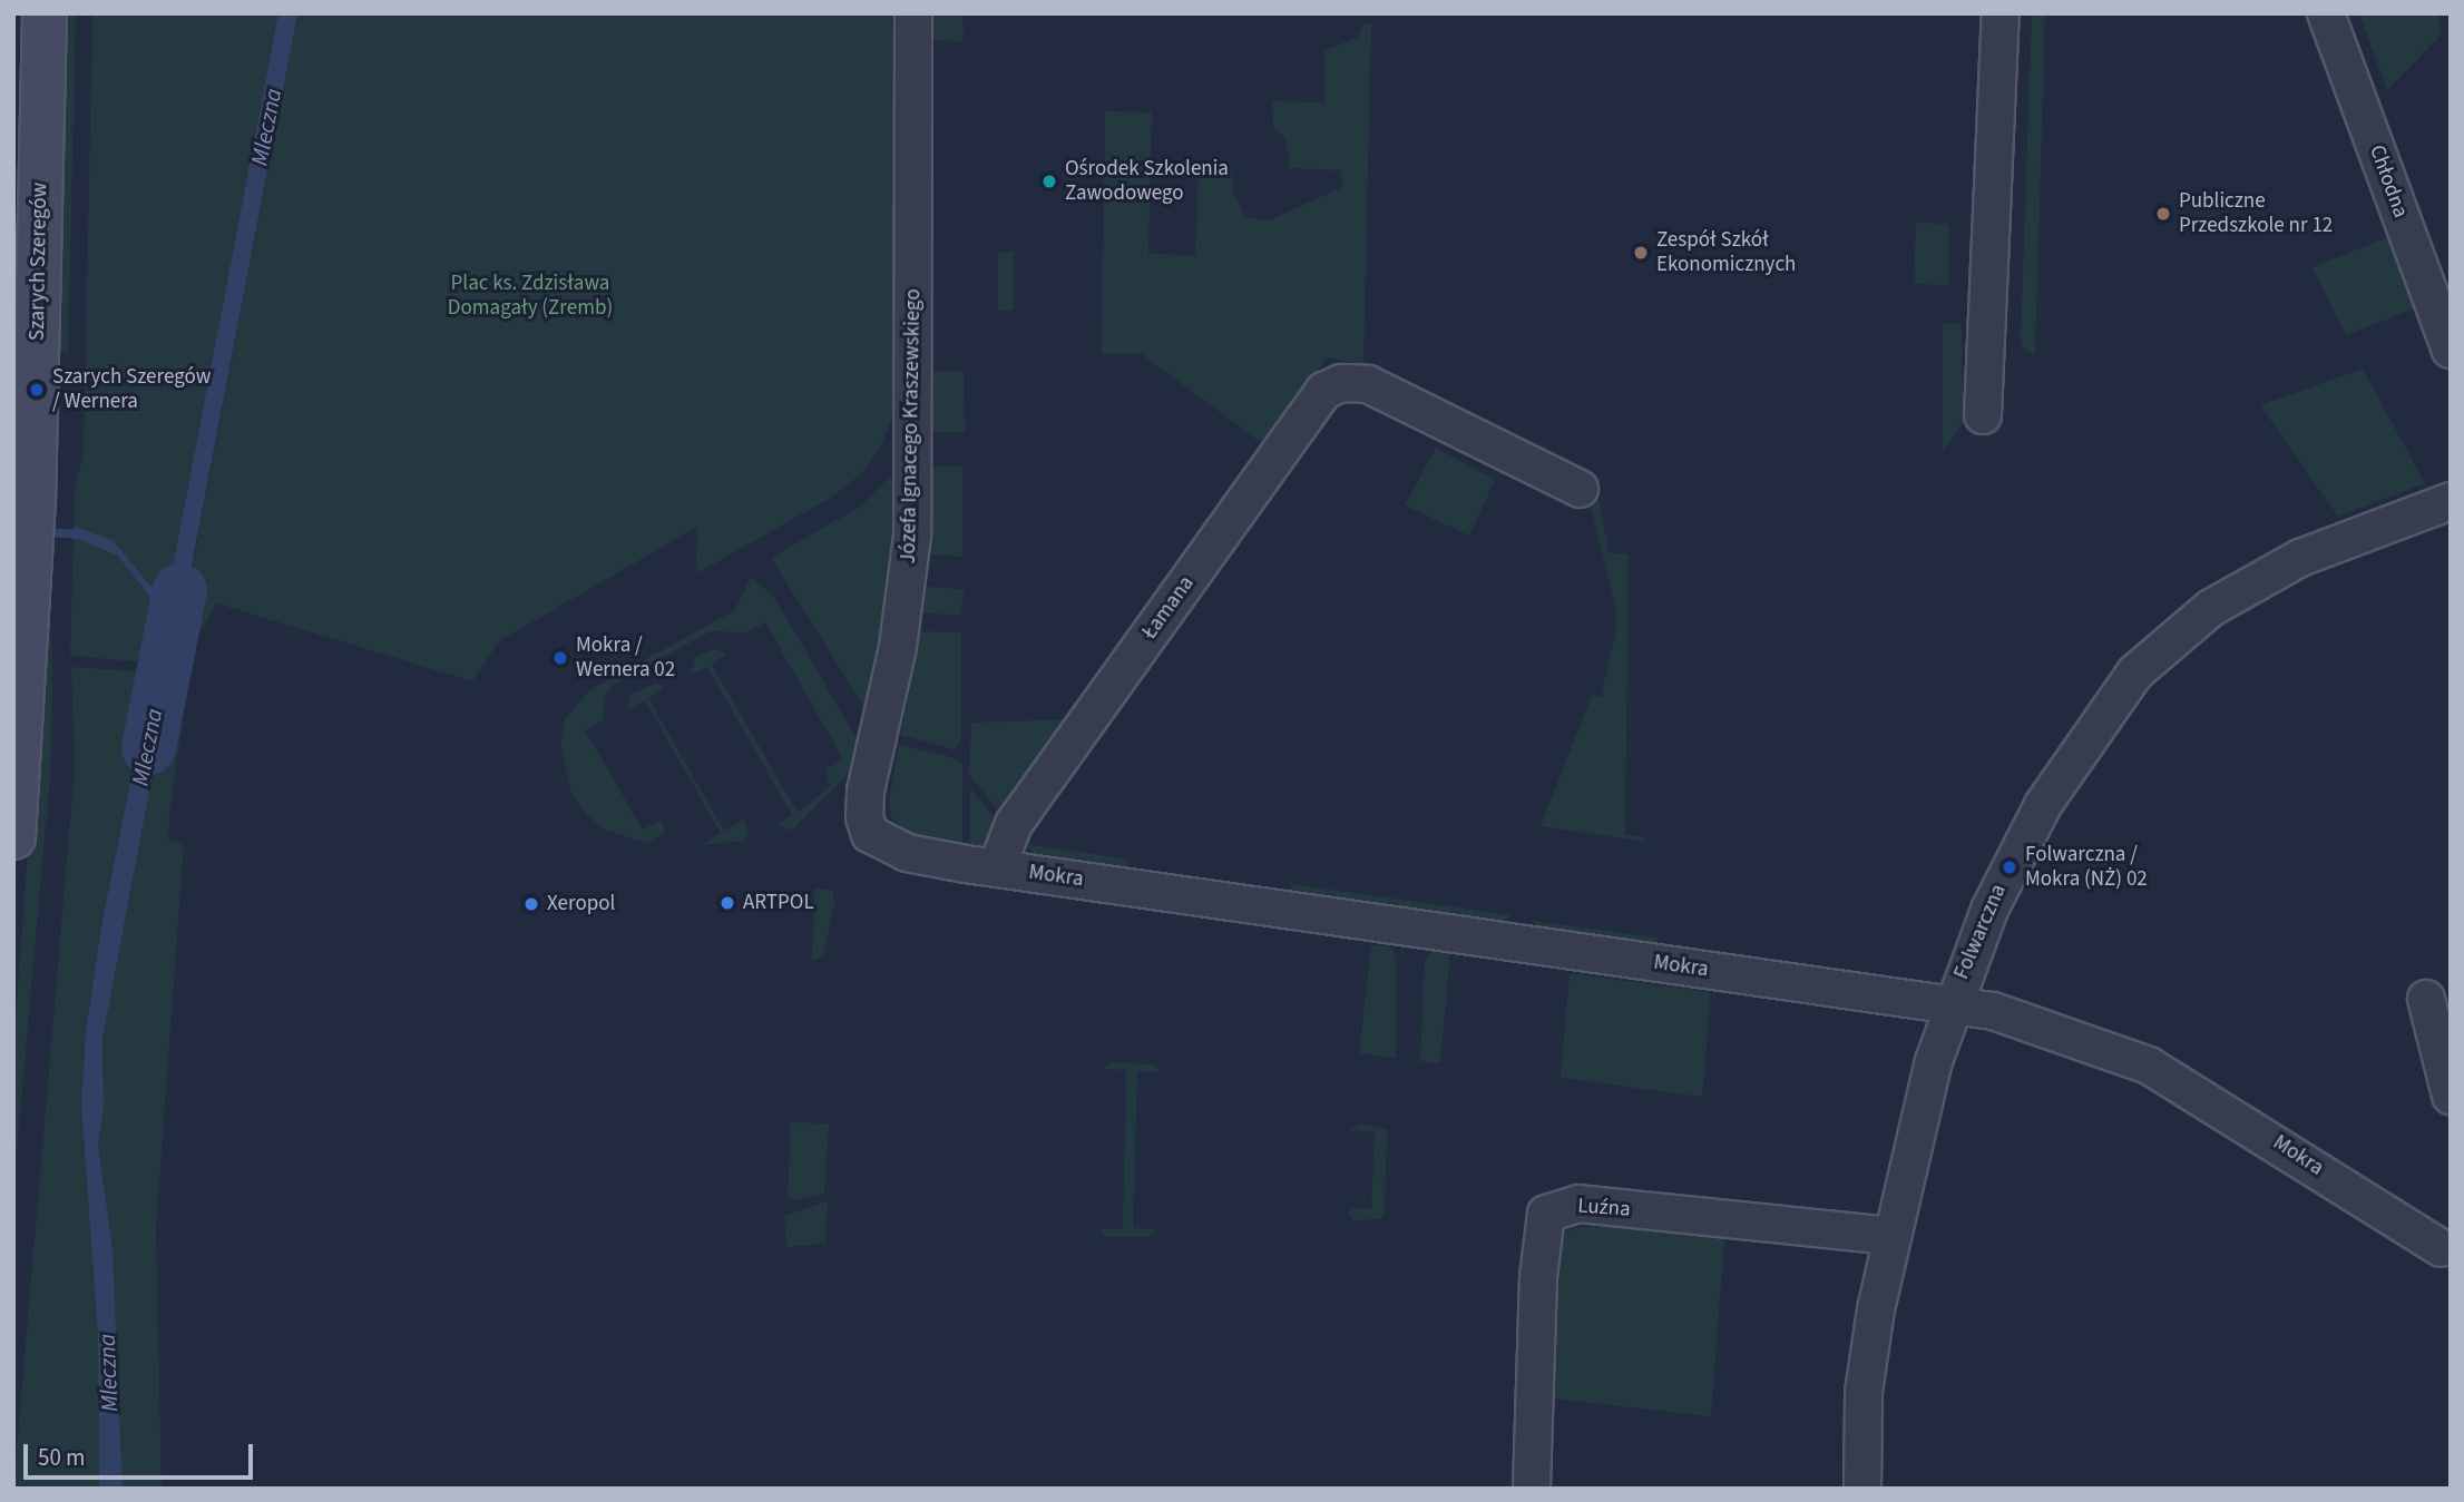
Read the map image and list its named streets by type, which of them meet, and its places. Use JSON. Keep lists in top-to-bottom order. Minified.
{"streets":{"main road":["Szarych Szeregów"],"street":["Chłodna","Józefa Ignacego Kraszewskiego","Łamana","Mokra","Folwarczna","Luźna"]},"crossings":[["Józefa Ignacego Kraszewskiego","Mokra"],["Łamana","Mokra"],["Mokra","Folwarczna"],["Folwarczna","Luźna"]],"water":["Mleczna"],"parks":["Plac ks. Zdzisława Domagały (Zremb)"],"places":["Ośrodek Szkolenia Zawodowego","Publiczne Przedszkole nr 12","Zespół Szkół Ekonomicznych","Szarych Szeregów / Wernera","Mokra / Wernera 02","Folwarczna / Mokra (NŻ) 02","ARTPOL","Xeropol"],"scale_bar":"50 m"}
